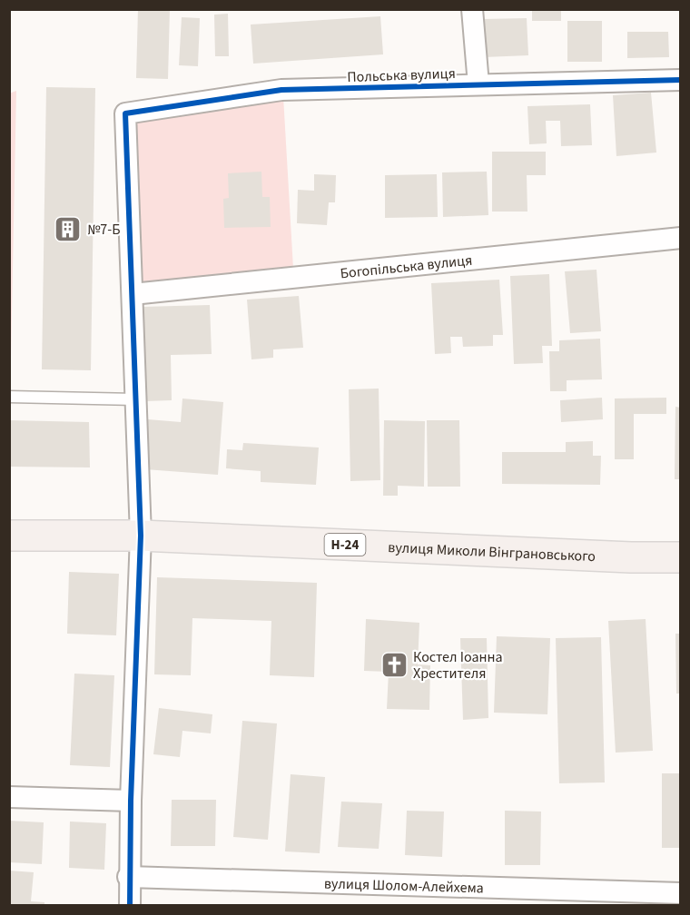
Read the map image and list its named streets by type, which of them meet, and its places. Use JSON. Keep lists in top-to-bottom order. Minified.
{"streets":{"main road":["Н-24","вулиця Миколи Вінграновського"],"street":["Польська вулиця","Богопільська вулиця","вулиця Шолом-Алейхема"]},"crossings":[["Польська вулиця","Богопільська вулиця"]],"places":{"building":["№7-Б"],"church":["Костел Іоанна Хрестителя"]}}
